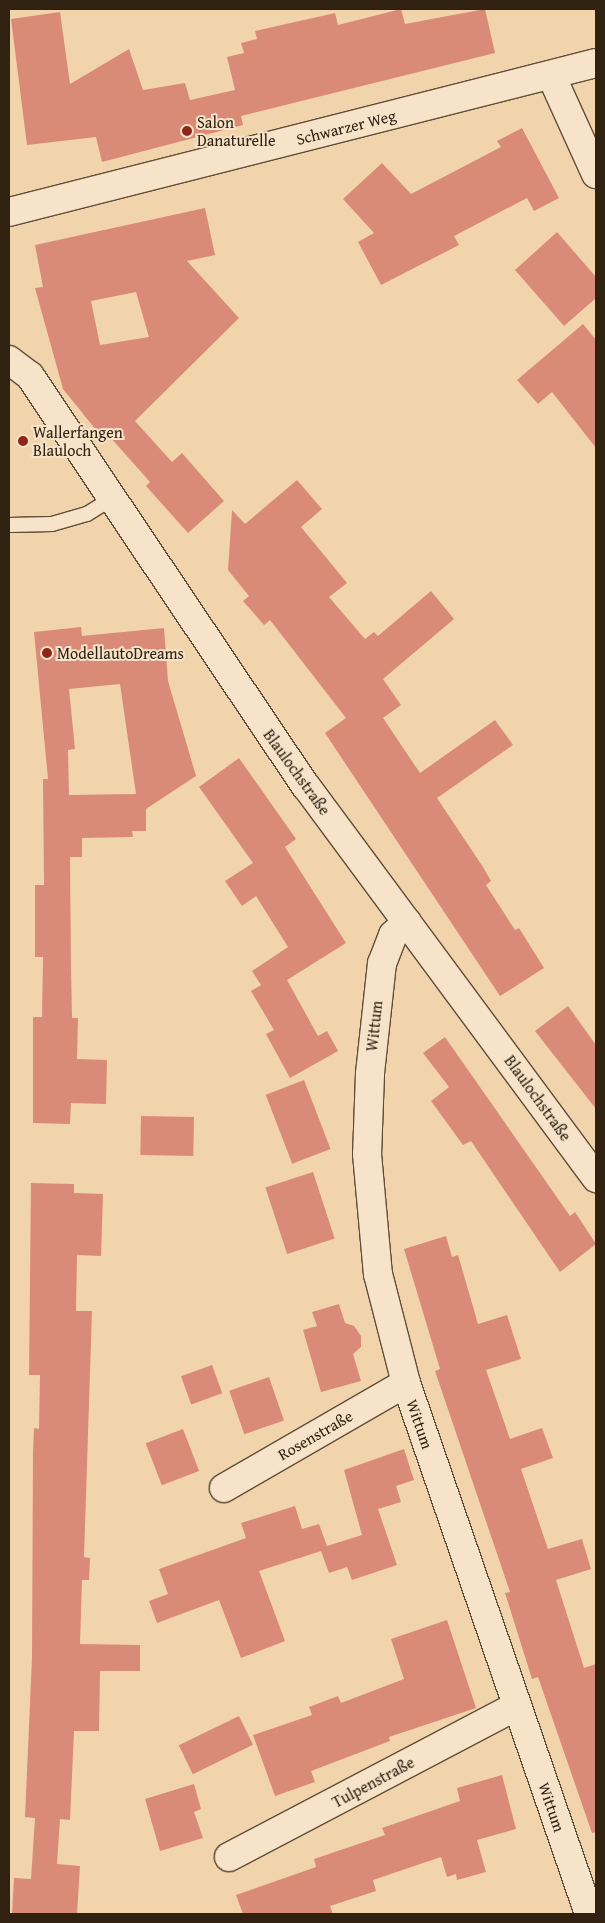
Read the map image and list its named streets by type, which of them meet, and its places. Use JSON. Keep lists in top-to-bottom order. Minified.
{"streets":{"street":["Schwarzer Weg","Blaulochstraße","Wittum","Rosenstraße","Tulpenstraße"]},"crossings":[["Blaulochstraße","Wittum"],["Wittum","Rosenstraße"],["Wittum","Tulpenstraße"]],"places":["Salon Danaturelle","Wallerfangen Blauloch","ModellautoDreams"]}
